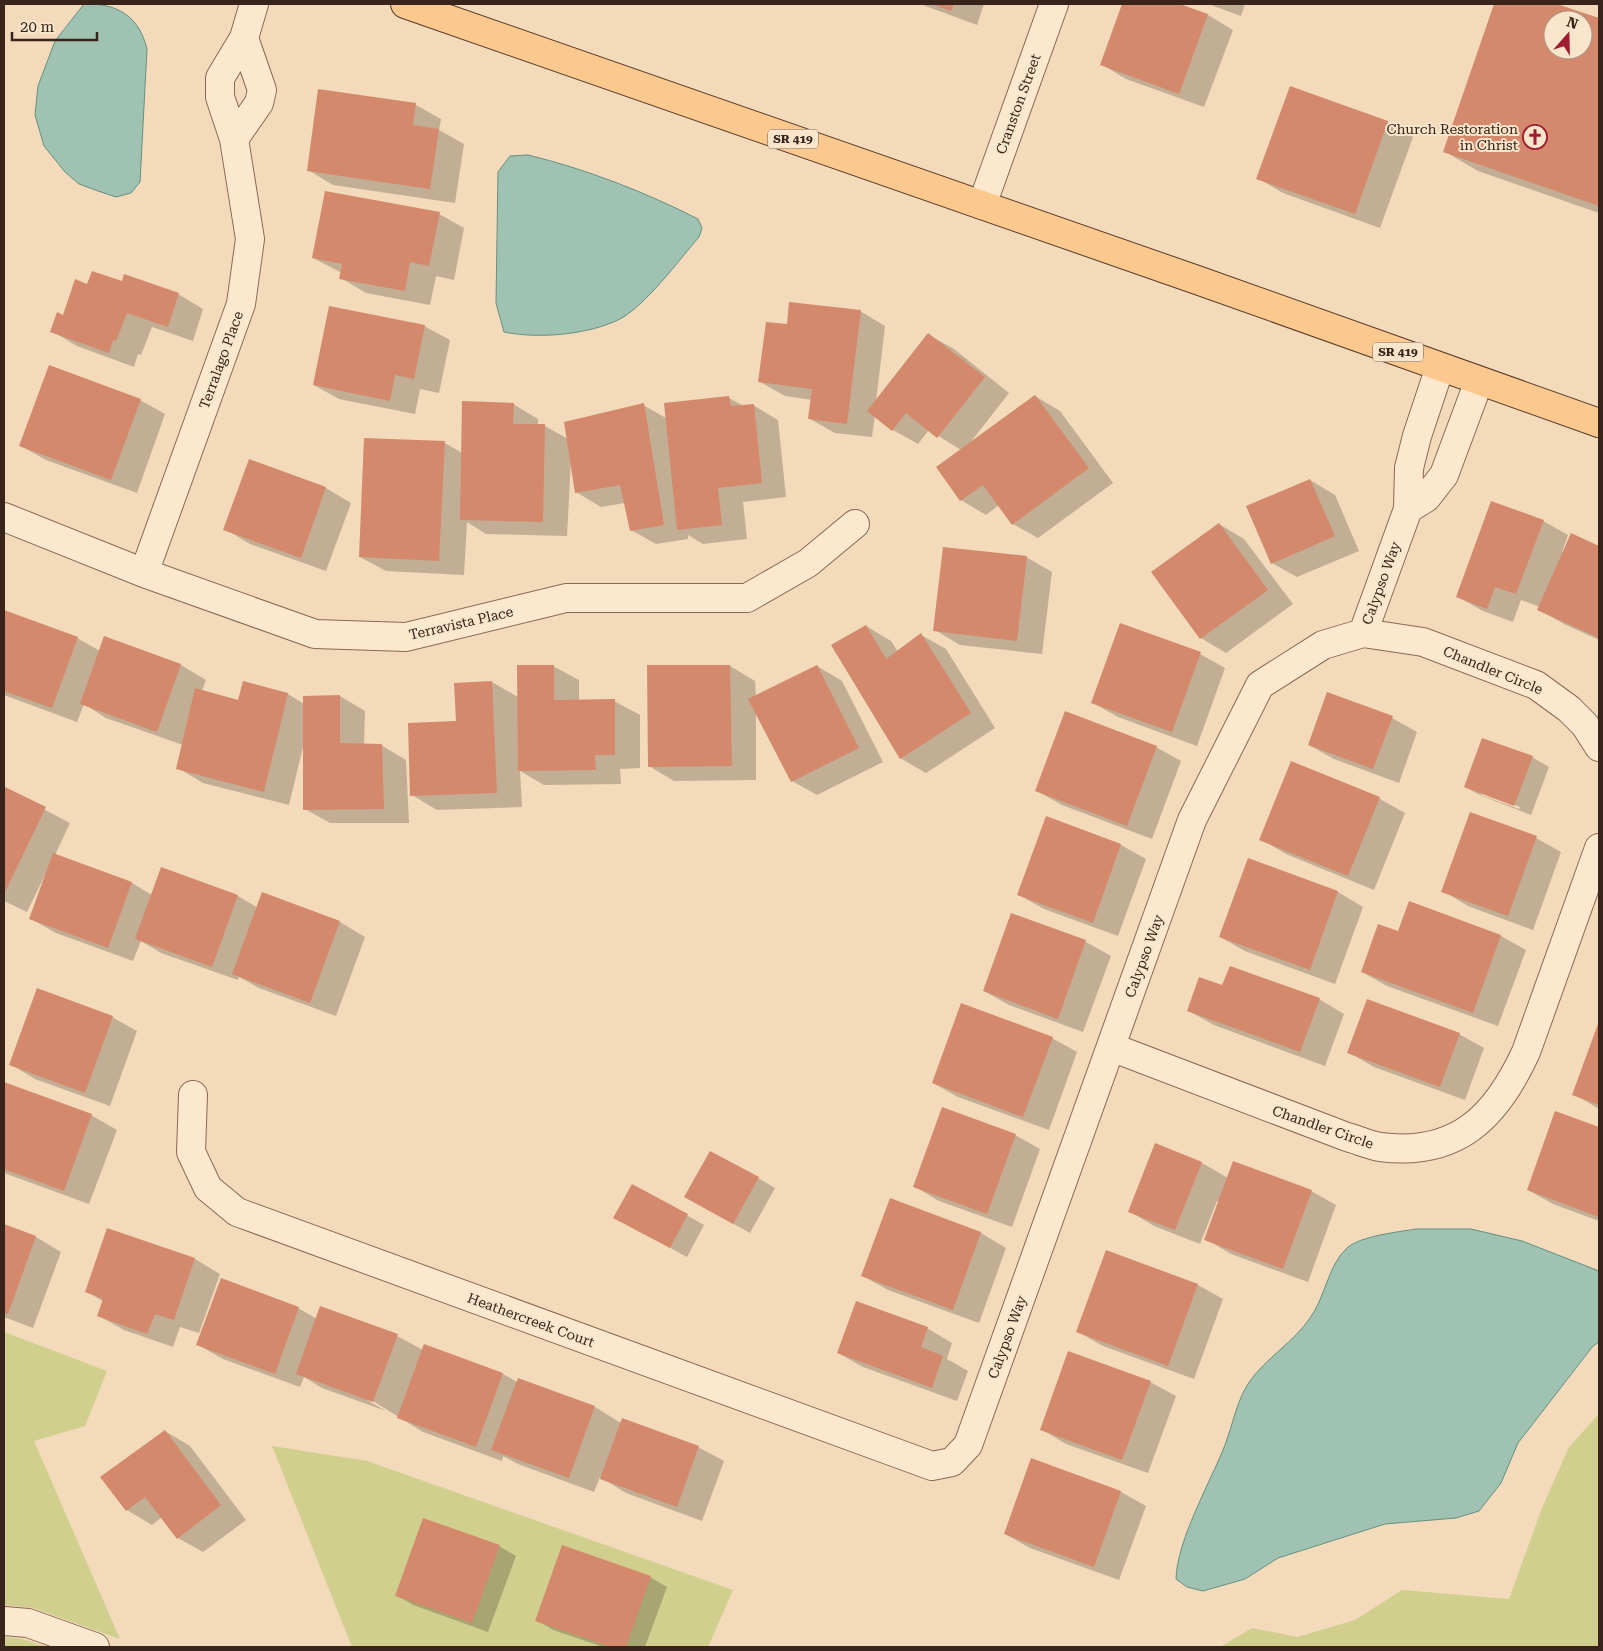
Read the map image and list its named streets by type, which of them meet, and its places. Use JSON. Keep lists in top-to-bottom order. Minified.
{"streets":{"main road":["SR 419"],"street":["Cranston Street","Terralago Place","Calypso Way","Terravista Place","Chandler Circle","Heathercreek Court"]},"crossings":[["Cranston Street","SR 419"],["SR 419","Calypso Way"],["Terralago Place","Terravista Place"],["Calypso Way","Chandler Circle"],["Calypso Way","Heathercreek Court"]],"places":{"church":["Church Restoration in Christ"]},"scale_bar":"20 m","north":"top"}
